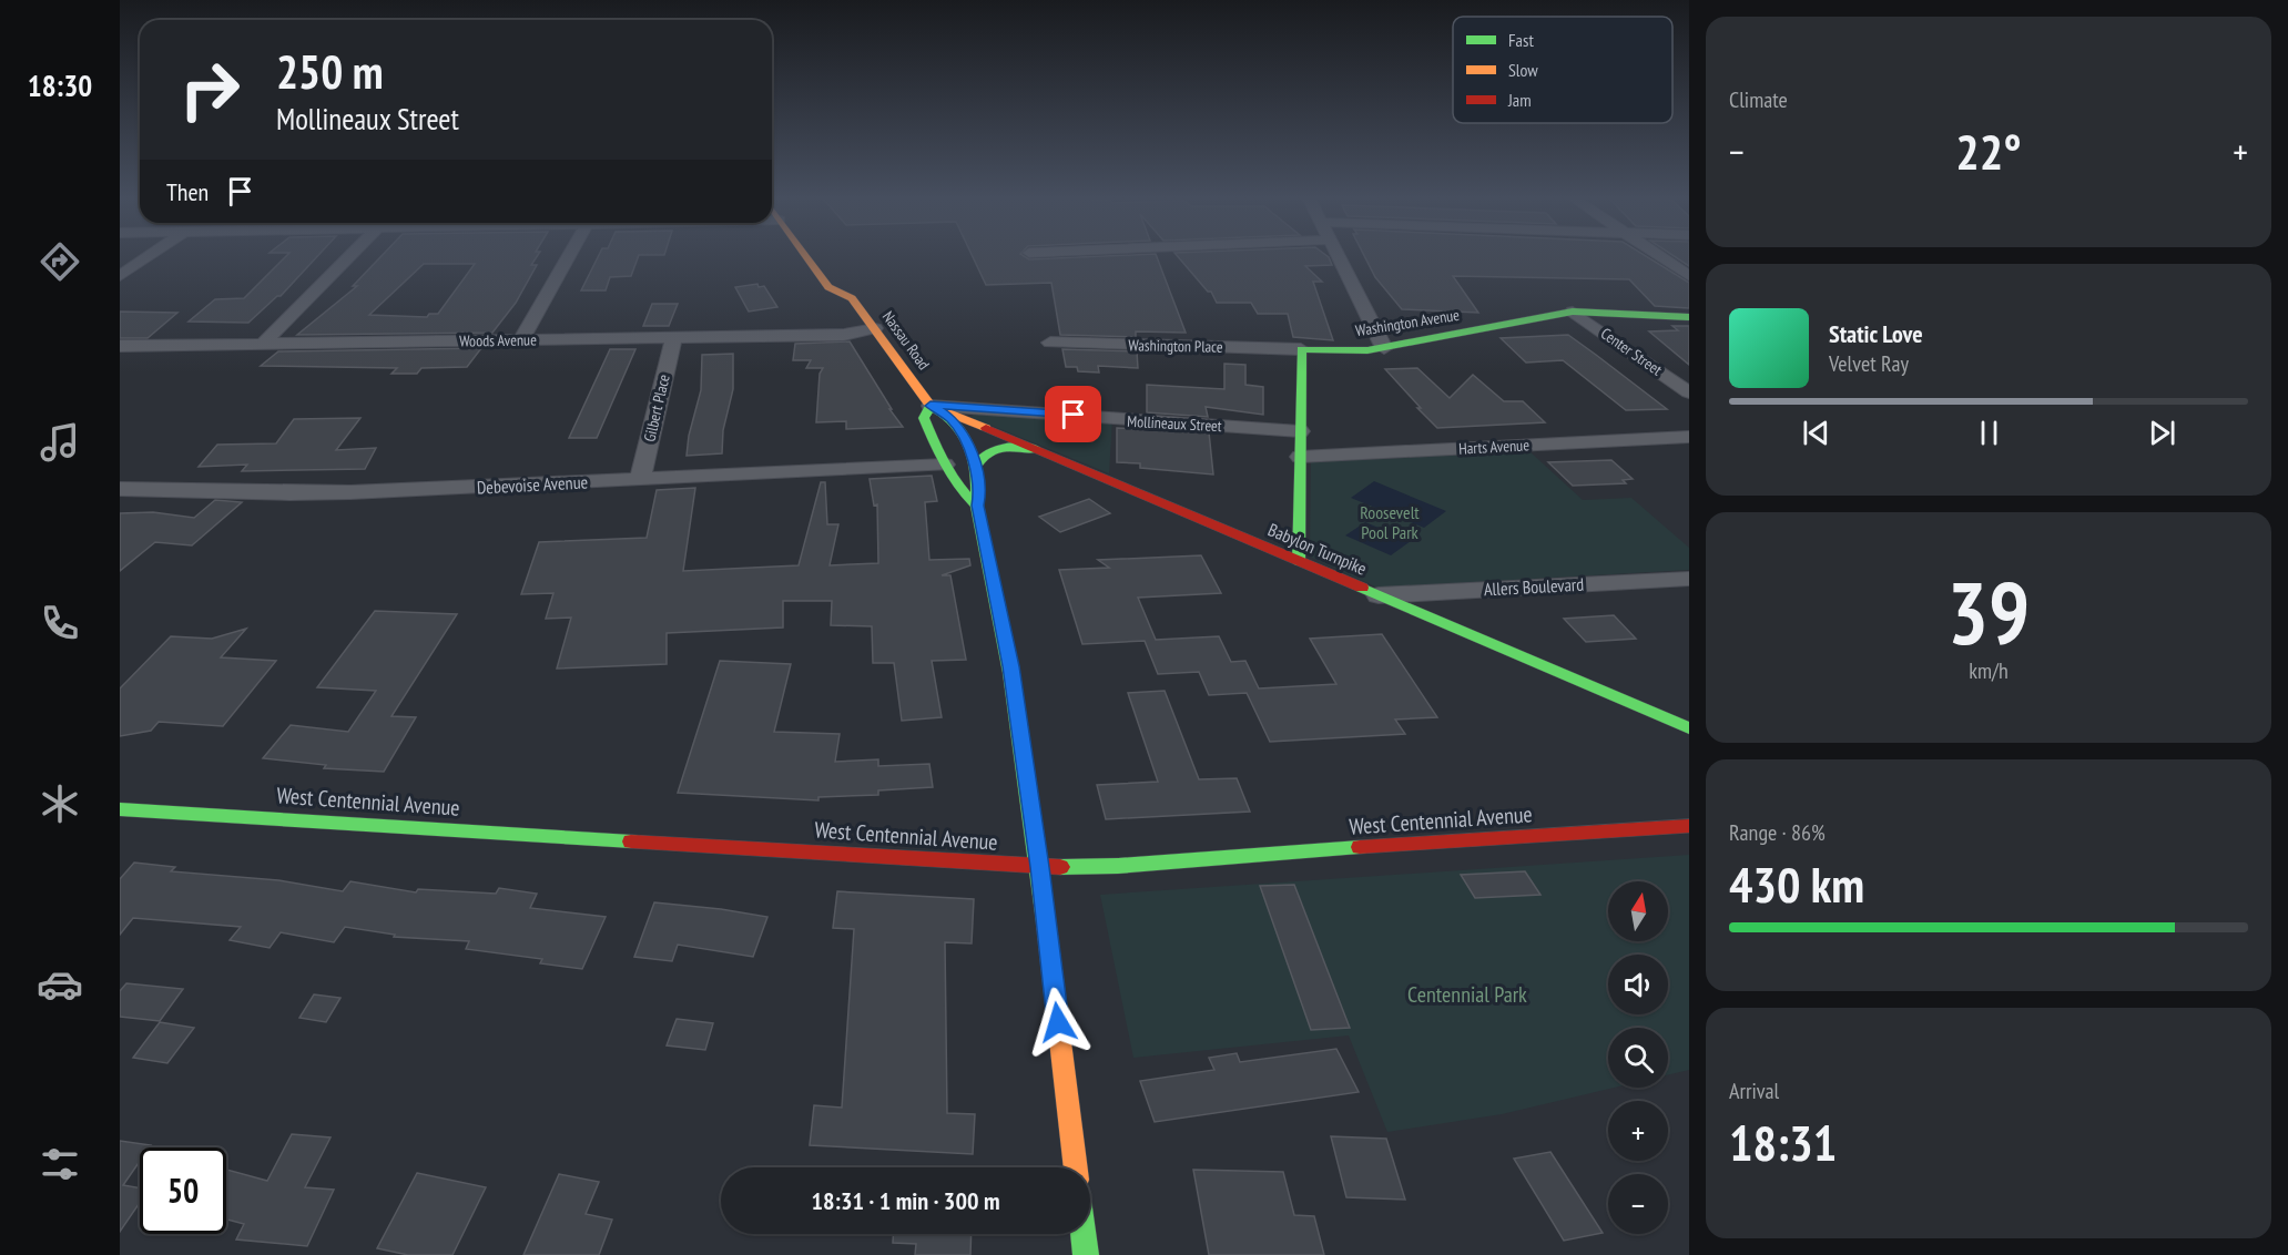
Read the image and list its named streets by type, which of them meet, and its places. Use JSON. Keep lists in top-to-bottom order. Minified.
{"streets":{"main road":["Washington Avenue","Nassau Road","Babylon Turnpike","West Centennial Avenue"],"street":["Woods Avenue","Washington Place","Center Street","Gilbert Place","Mollineaux Street","Harts Avenue","Debevoise Avenue","Allers Boulevard"]},"crossings":[["Washington Avenue","Washington Place"],["Washington Avenue","Center Street"],["Woods Avenue","Nassau Road"],["Woods Avenue","Gilbert Place"],["Nassau Road","Mollineaux Street"],["Nassau Road","Babylon Turnpike"],["Nassau Road","West Centennial Avenue"],["Gilbert Place","Debevoise Avenue"],["Mollineaux Street","Babylon Turnpike"],["Babylon Turnpike","Allers Boulevard"]],"parks":["Roosevelt Pool Park","Centennial Park"],"legend":["Fast","Slow","Jam"],"north":"top","page":{"tabs":"18:30","tile":["Climate",["39","km/h"],["Range · 86%","430 km"],["Arrival","18:31"]],"turn":["250 m","Mollineaux Street"],"heat":["−","22°","+"],"then":"Then","song":["Static Love","Velvet Ray"],"map_buttons":["+","−"],"limit":"50","trip":"18:31 · 1 min · 300 m"}}
